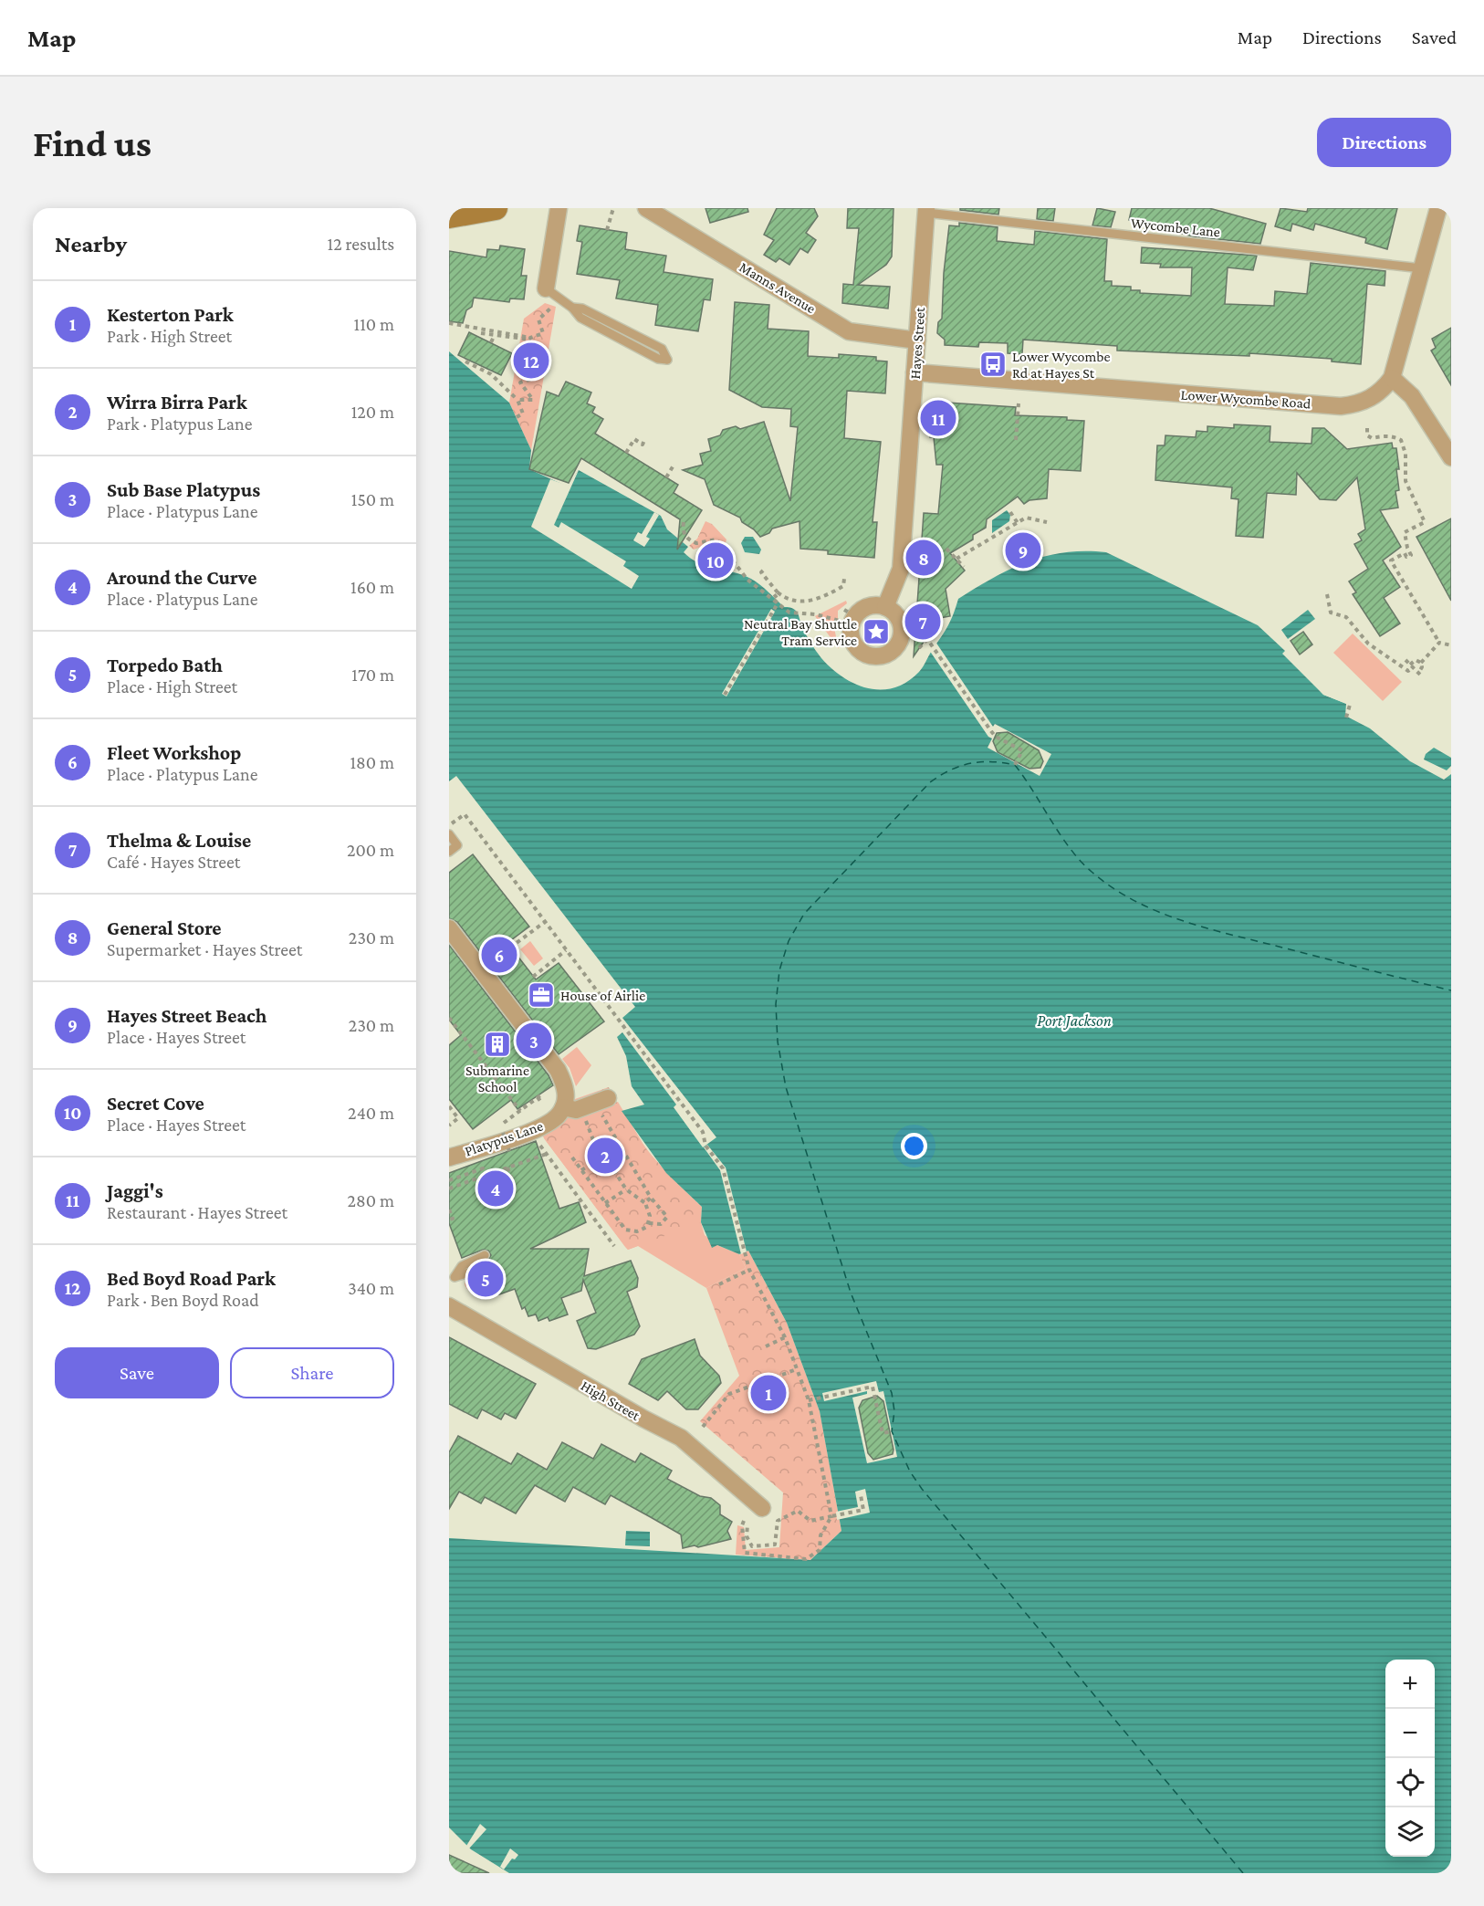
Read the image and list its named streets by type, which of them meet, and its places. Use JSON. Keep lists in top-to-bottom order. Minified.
{"streets":{"street":["Manns Avenue","Hayes Street","Lower Wycombe Road","Platypus Lane","High Street"],"lane":["Wycombe Lane"]},"crossings":[["Wycombe Lane","Hayes Street"],["Wycombe Lane","Lower Wycombe Road"],["Manns Avenue","Hayes Street"],["Hayes Street","Lower Wycombe Road"]],"water":["Port Jackson"],"places":{"bus stop":["Lower Wycombe Rd at Hayes St"],"place":["Neutral Bay Shuttle Tram Service"],"office":["House of Airlie"],"building":["Submarine School"]},"page":{"header":"Map","nav":["Map","Directions","Saved"],"buttons":["Directions",["Save","Share"]],"title":"Find us","heading":["Nearby","12 results"],"list":[{"mark":"1","name":"Kesterton Park","note":"Park · High Street","value":"110 m"},{"mark":"2","name":"Wirra Birra Park","note":"Park · Platypus Lane","value":"120 m"},{"mark":"3","name":"Sub Base Platypus","note":"Place · Platypus Lane","value":"150 m"},{"mark":"4","name":"Around the Curve","note":"Place · Platypus Lane","value":"160 m"},{"mark":"5","name":"Torpedo Bath","note":"Place · High Street","value":"170 m"},{"mark":"6","name":"Fleet Workshop","note":"Place · Platypus Lane","value":"180 m"},{"mark":"7","name":"Thelma & Louise","note":"Café · Hayes Street","value":"200 m"},{"mark":"8","name":"General Store","note":"Supermarket · Hayes Street","value":"230 m"},{"mark":"9","name":"Hayes Street Beach","note":"Place · Hayes Street","value":"230 m"},{"mark":"10","name":"Secret Cove","note":"Place · Hayes Street","value":"240 m"},{"mark":"11","name":"Jaggi's","note":"Restaurant · Hayes Street","value":"280 m"},{"mark":"12","name":"Bed Boyd Road Park","note":"Park · Ben Boyd Road","value":"340 m"}],"pins":["12","11","9","8","10","7","6","3","2","4","5","1"],"map_buttons":["+","−"]}}
